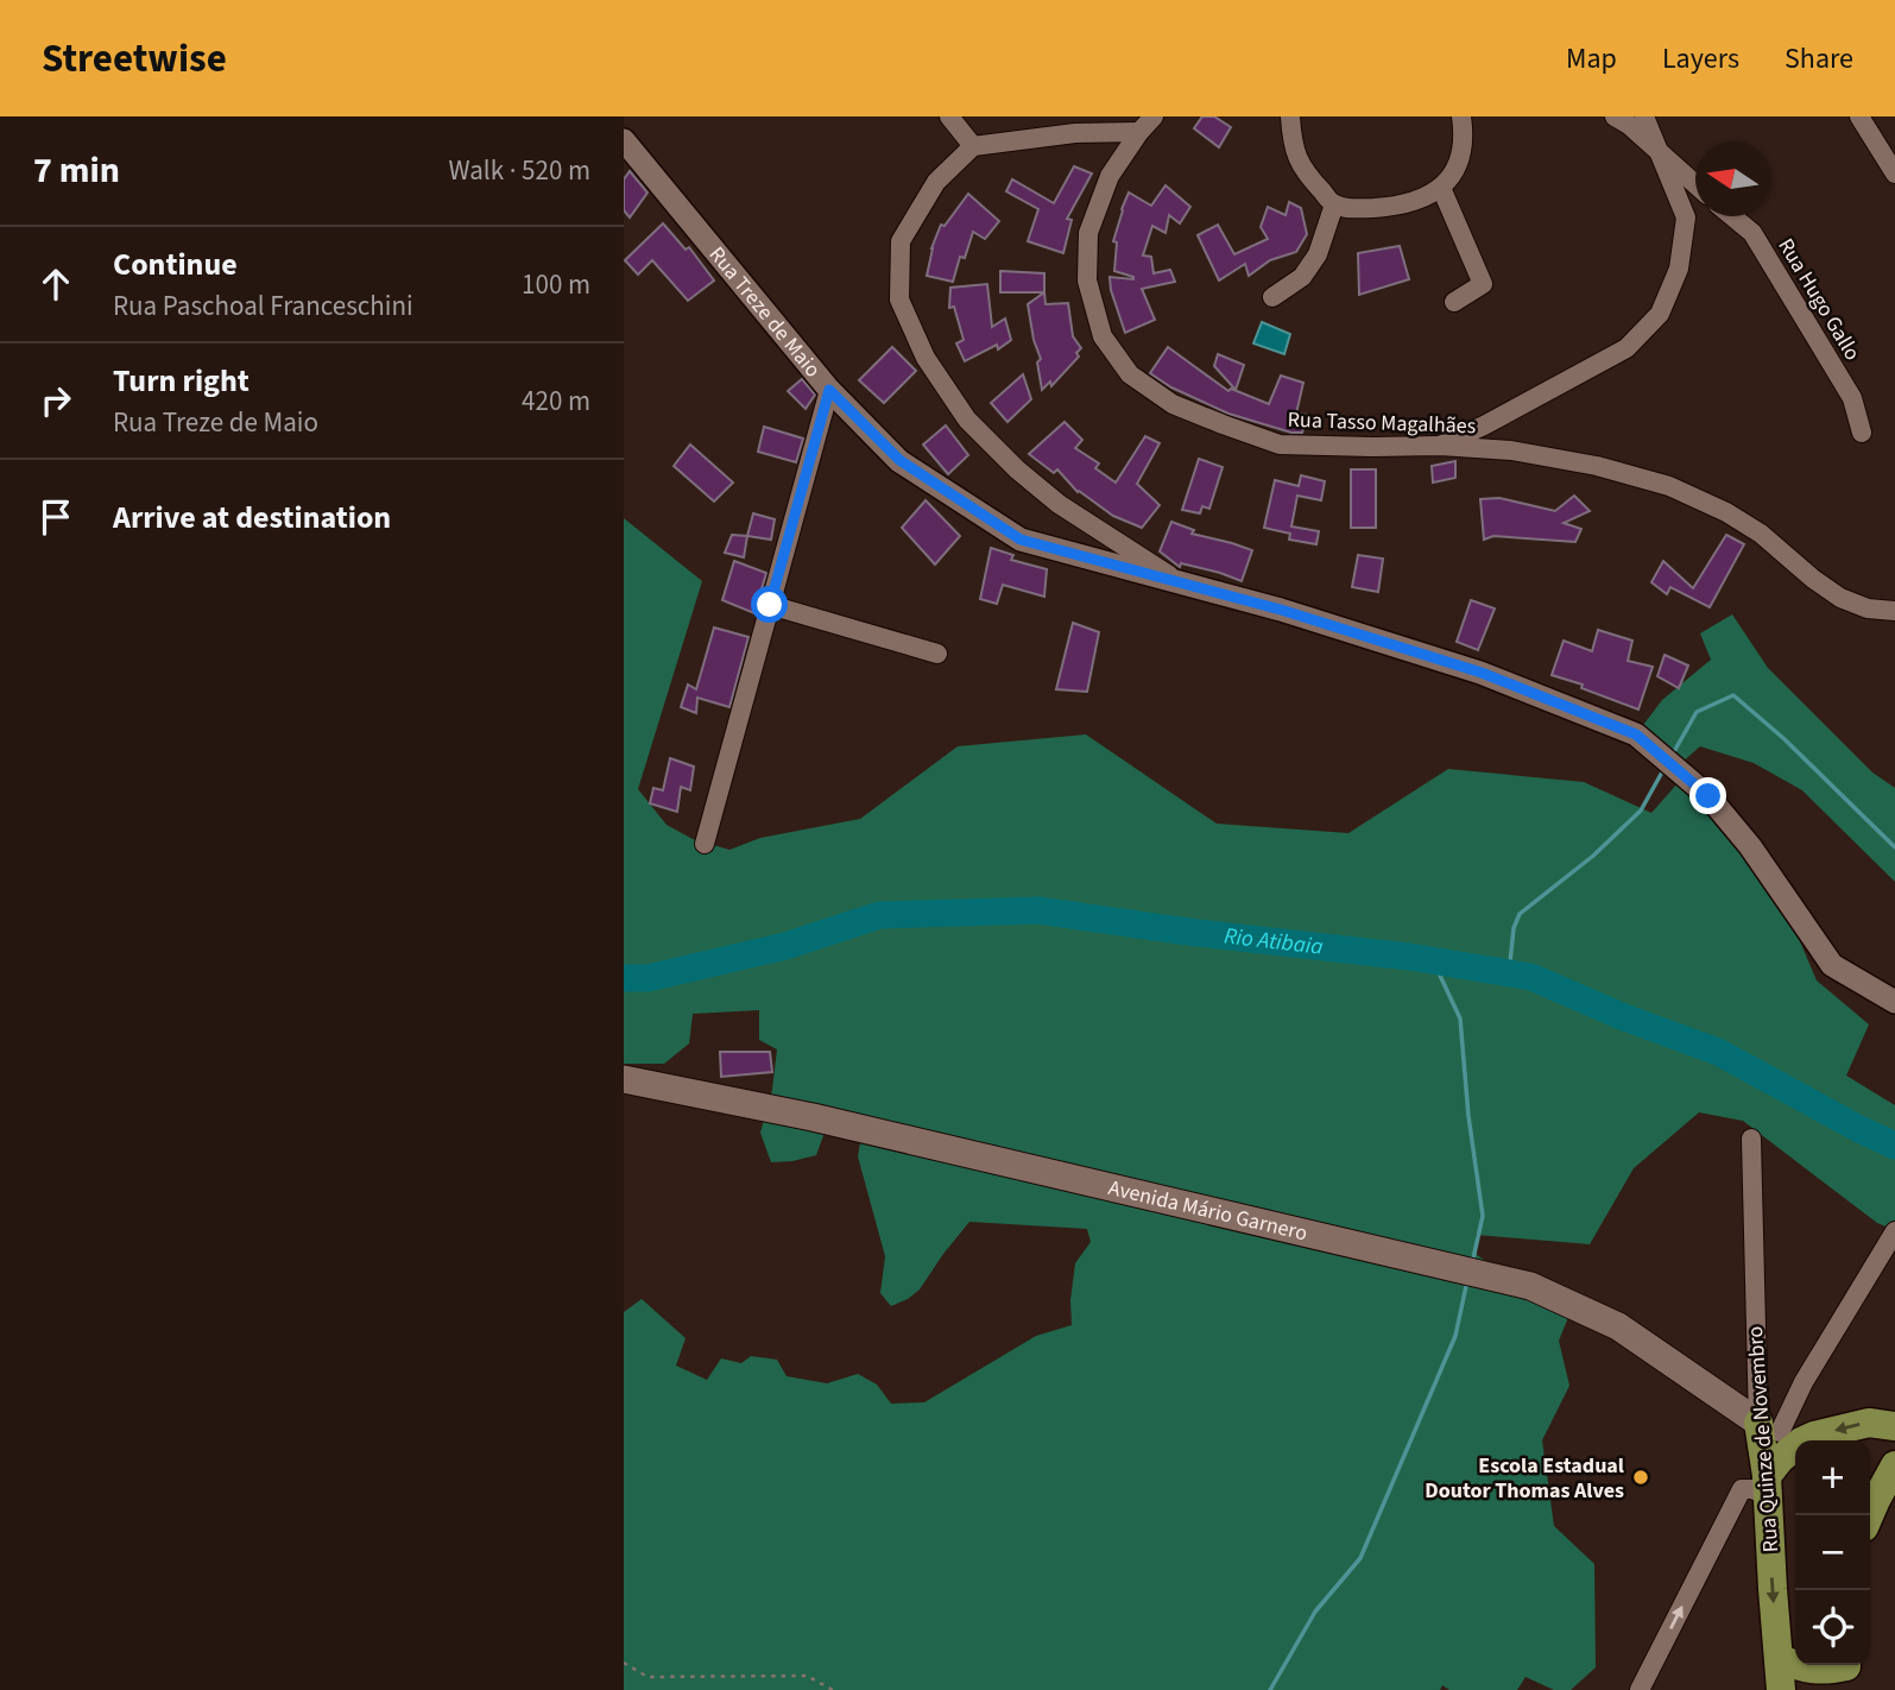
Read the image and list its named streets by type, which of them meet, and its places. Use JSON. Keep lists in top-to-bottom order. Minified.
{"streets":{"main road":["Avenida Mário Garnero","Rua Quinze de Novembro"],"street":["Rua Hugo Gallo","Rua Treze de Maio","Rua Tasso Magalhães"]},"crossings":[["Avenida Mário Garnero","Rua Quinze de Novembro"]],"water":["Rio Atibaia"],"places":["Escola Estadual Doutor Thomas Alves"],"north":"left","page":{"header":"Streetwise","nav":["Map","Layers","Share"],"heading":["7 min","Walk · 520 m"],"list":[["Continue","Rua Paschoal Franceschini","100 m"],["Turn right","Rua Treze de Maio","420 m"],"Arrive at destination"],"map_buttons":["+","−"]}}
